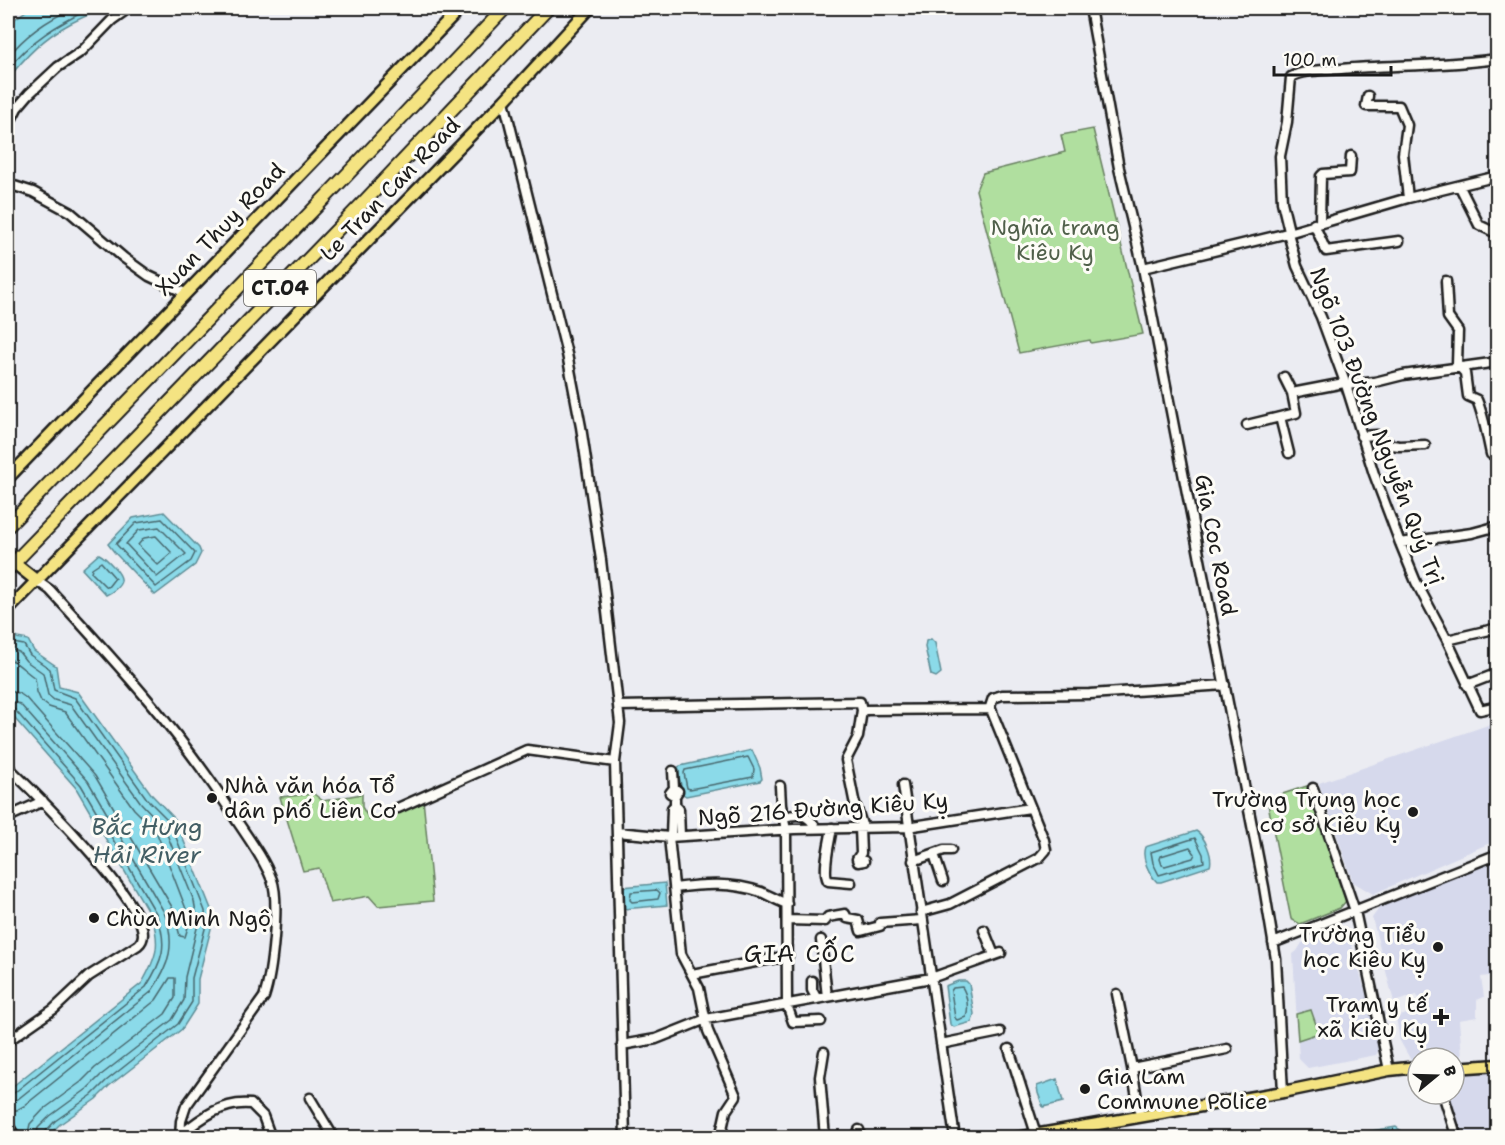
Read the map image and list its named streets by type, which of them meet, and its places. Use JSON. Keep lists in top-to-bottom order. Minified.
{"streets":{"highway":["CT.04"],"main road":["Le Tran Can Road","Xuan Thuy Road"],"street":["Ngõ 103 Đường Nguyễn Quý Trị","Gia Coc Road","Ngõ 216 Đường Kiêu Kỵ"]},"districts":["GIA CỐC"],"water":["Bắc Hưng Hải River"],"parks":["Nghĩa trang Kiêu Kỵ"],"places":{"other":["Nhà văn hóa Tổ dân phố Liên Cơ","Trường Trung học cơ sở Kiêu Kỵ","Chùa Minh Ngộ","Trường Tiểu học Kiêu Kỵ","Gia Lam Commune Police"],"health":["Trạm y tế xã Kiêu Kỵ"]},"scale_bar":"100 m","north":"right"}
